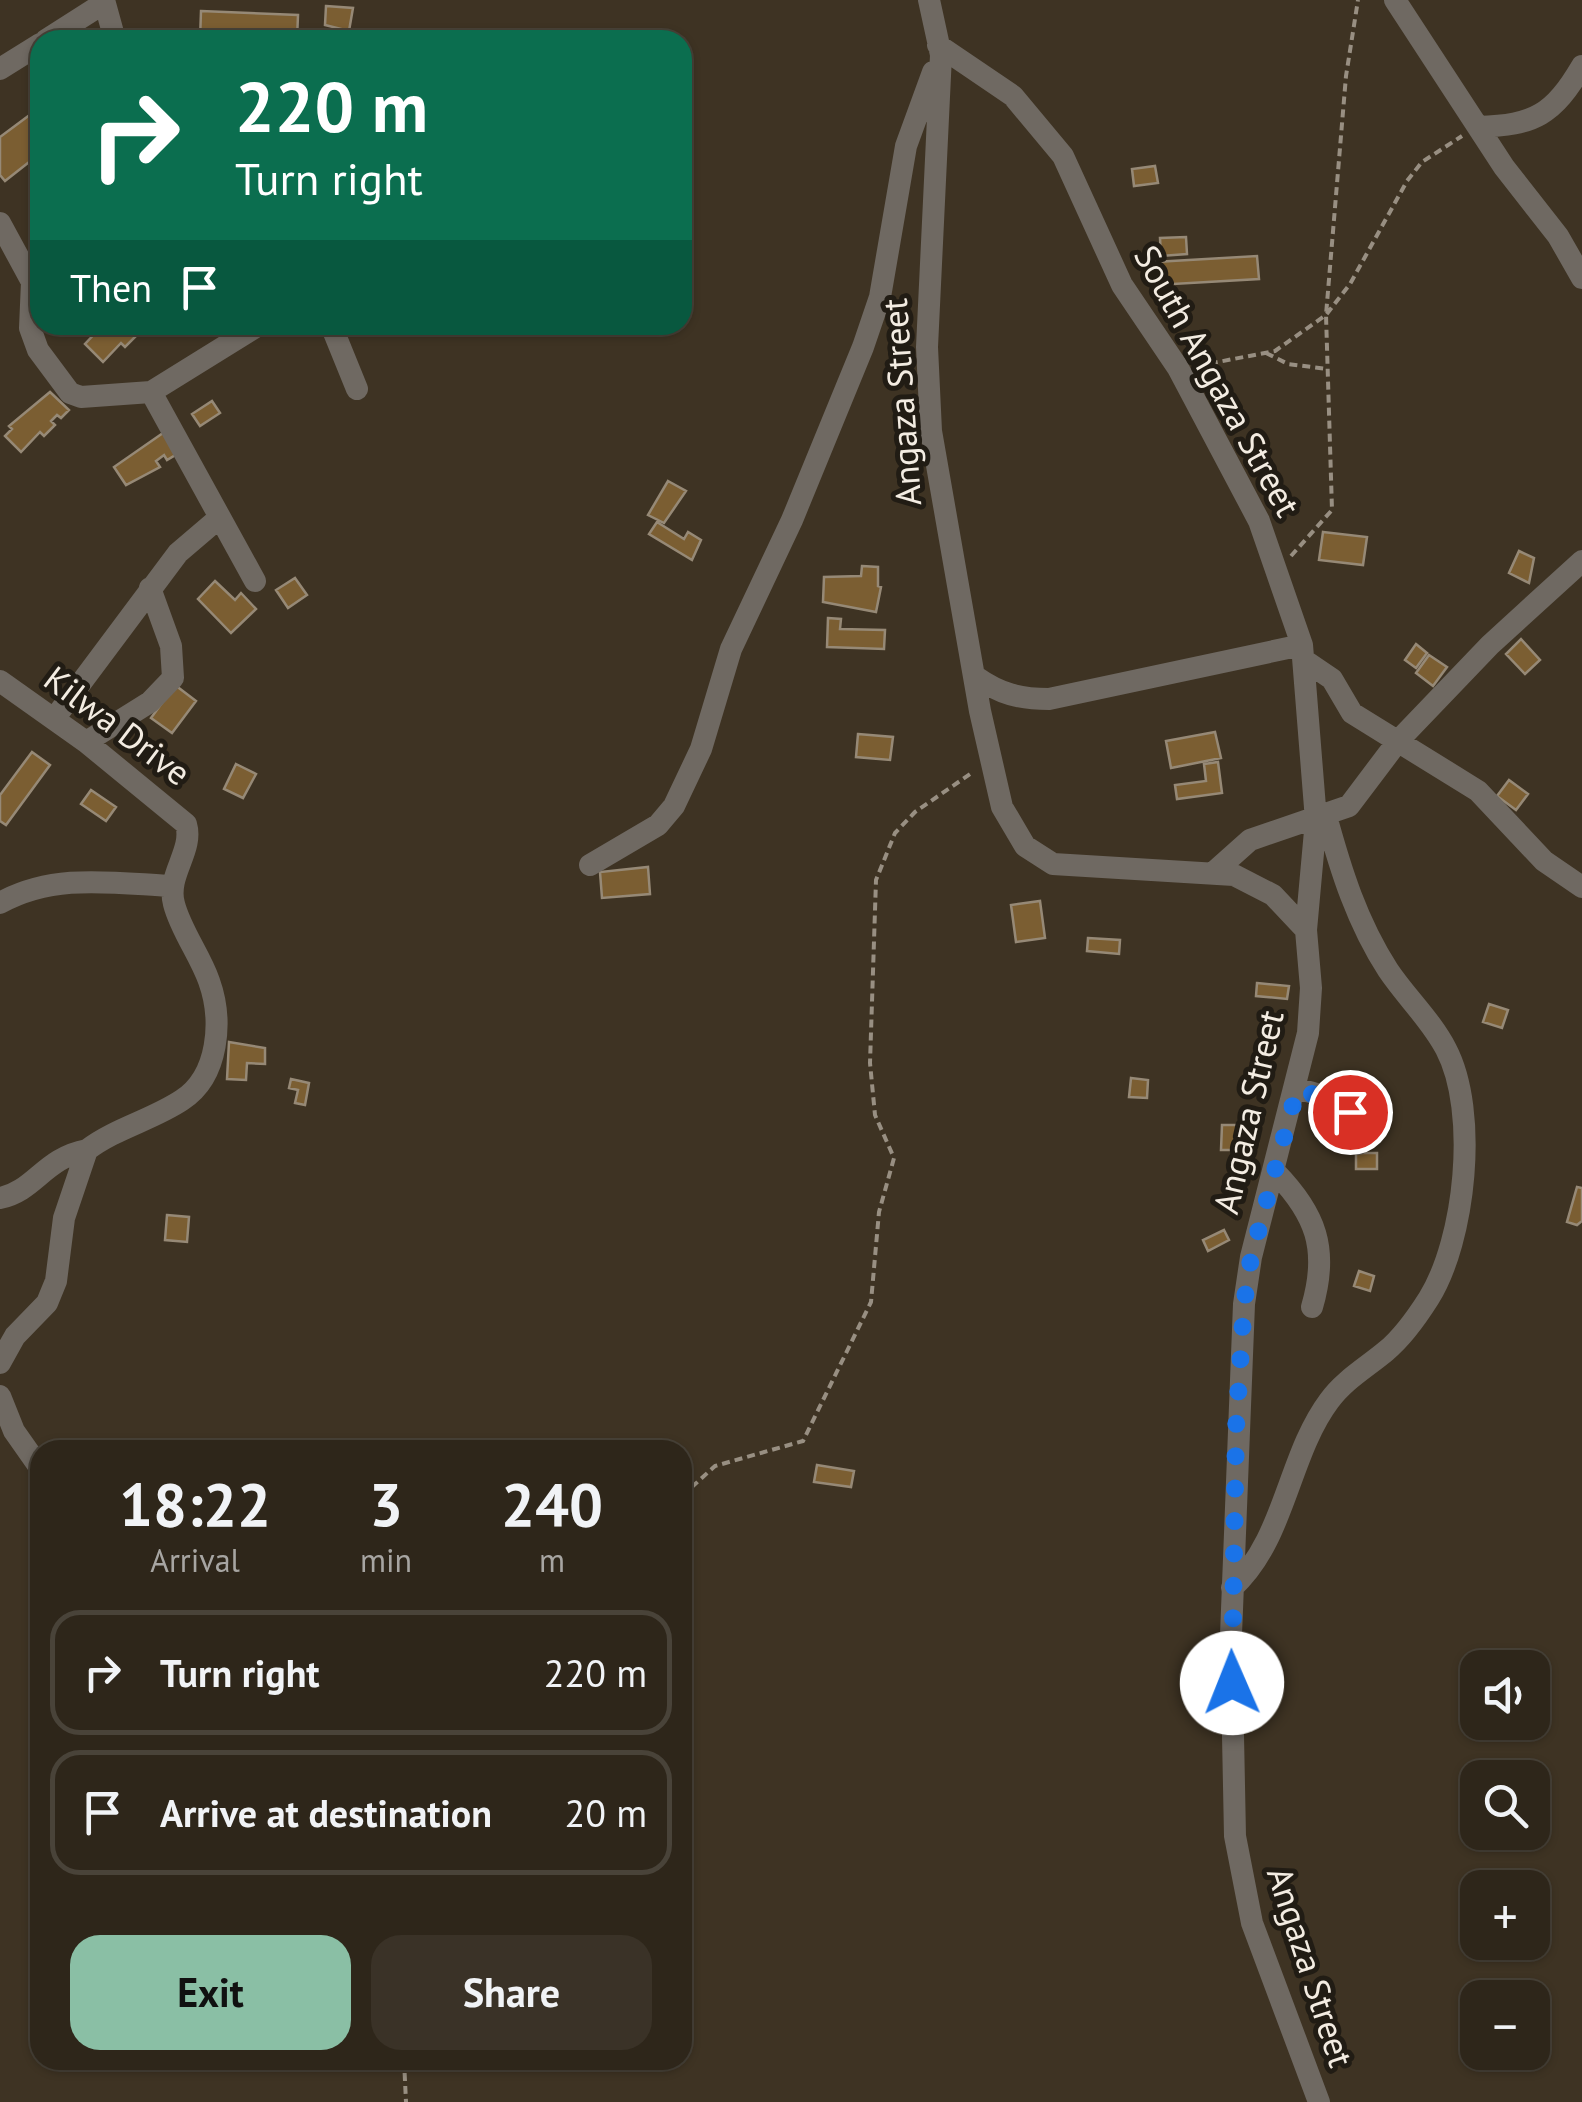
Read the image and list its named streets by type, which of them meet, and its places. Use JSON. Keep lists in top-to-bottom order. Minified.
{"streets":{"street":["South Angaza Street","Angaza Street","Kilwa Drive"]},"crossings":[["South Angaza Street","Angaza Street"]],"page":{"turn":["220 m","Turn right"],"then":"Then","eta":["18:22","Arrival","3","min","240","m"],"list":[{"name":"Turn right","value":"220 m"},{"name":"Arrive at destination","value":"20 m"}],"map_buttons":["+","−"],"buttons":["Exit","Share"]}}
